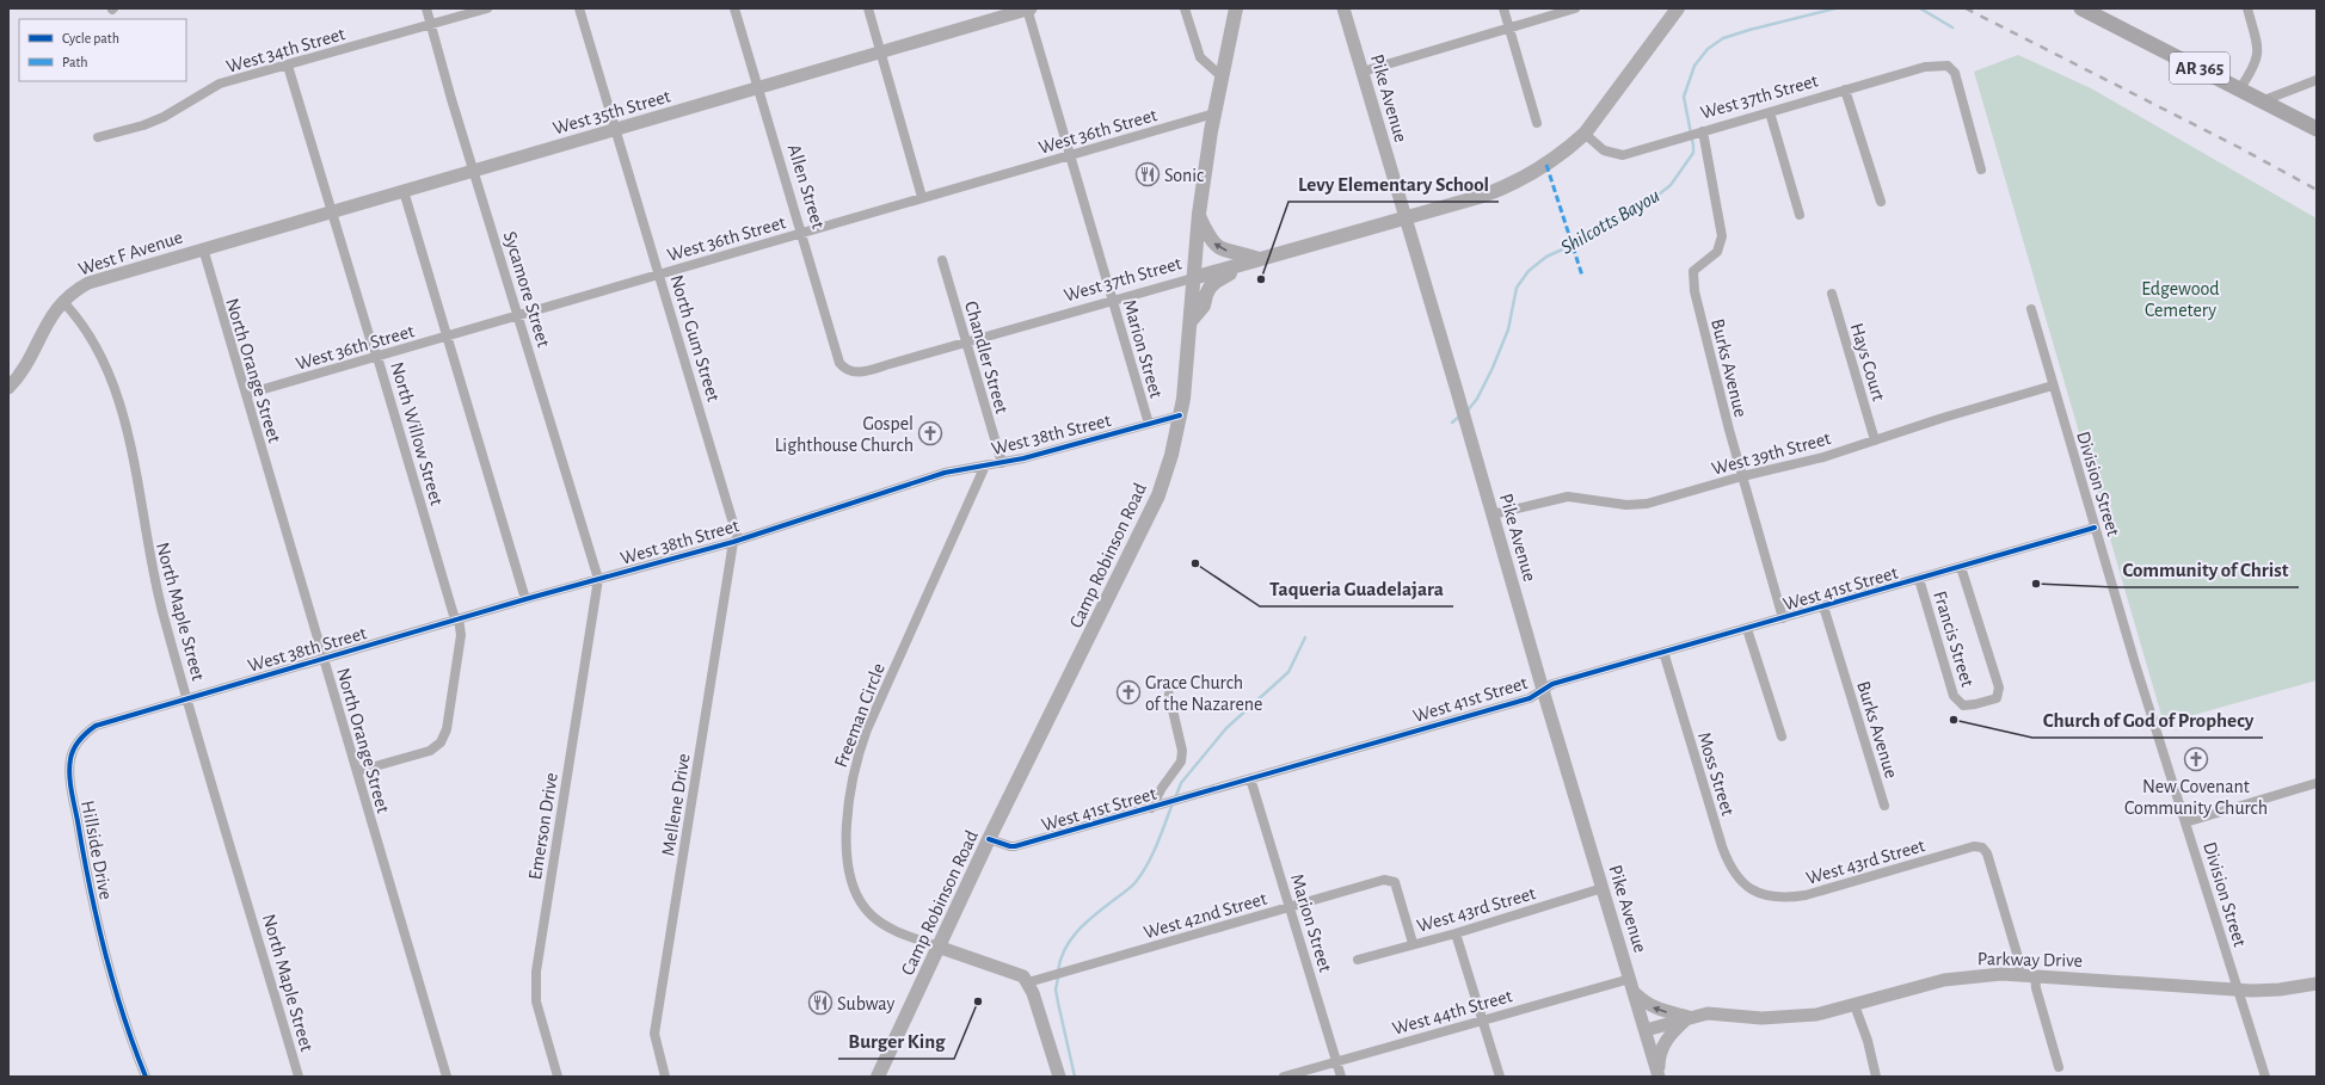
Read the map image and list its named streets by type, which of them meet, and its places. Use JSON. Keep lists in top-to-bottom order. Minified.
{"streets":{"main road":["AR 365","West 37th Street","Camp Robinson Road"],"street":["West 34th Street","Pike Avenue","West 35th Street","West 36th Street","Allen Street","West F Avenue","Sycamore Street","North Gum Street","Marion Street","Chandler Street","Hays Court","Burks Avenue","North Orange Street","North Willow Street","West 38th Street","West 39th Street","Division Street","West 41st Street","North Maple Street","Francis Street","Freeman Circle","Moss Street","Mellene Drive","Emerson Drive","Hillside Drive","West 43rd Street","West 42nd Street","Parkway Drive","West 44th Street"]},"crossings":[["West 34th Street","Sycamore Street"],["West 34th Street","North Willow Street"],["West 37th Street","Pike Avenue"],["West 37th Street","Allen Street"],["West 37th Street","Marion Street"],["West 37th Street","Chandler Street"],["West 37th Street","Burks Avenue"],["West 37th Street","Camp Robinson Road"],["Pike Avenue","West 39th Street"],["Pike Avenue","West 41st Street"],["Pike Avenue","West 43rd Street"],["Pike Avenue","Parkway Drive"],["Pike Avenue","West 44th Street"],["West 35th Street","Allen Street"],["West 35th Street","West F Avenue"],["West 35th Street","Sycamore Street"],["West 35th Street","North Gum Street"],["West 35th Street","Marion Street"],["West 35th Street","North Orange Street"],["West 35th Street","North Willow Street"],["West 36th Street","Allen Street"],["West 36th Street","Sycamore Street"],["West 36th Street","North Gum Street"],["West 36th Street","Marion Street"],["West 36th Street","North Orange Street"],["West 36th Street","North Willow Street"],["West 36th Street","Camp Robinson Road"],["West F Avenue","North Orange Street"],["West F Avenue","North Maple Street"],["Sycamore Street","West 38th Street"],["Sycamore Street","Emerson Drive"],["North Gum Street","West 38th Street"],["North Gum Street","Mellene Drive"],["Marion Street","West 38th Street"],["Marion Street","West 41st Street"],["Marion Street","West 42nd Street"],["Marion Street","West 44th Street"],["Chandler Street","West 38th Street"],["Hays Court","West 39th Street"],["Burks Avenue","West 39th Street"],["Burks Avenue","West 41st Street"],["North Orange Street","North Willow Street"],["North Orange Street","West 38th Street"],["North Willow Street","West 38th Street"],["West 38th Street","Camp Robinson Road"],["West 38th Street","North Maple Street"],["West 38th Street","Freeman Circle"],["West 38th Street","Mellene Drive"],["West 38th Street","Emerson Drive"],["West 38th Street","Hillside Drive"],["West 39th Street","Division Street"],["Division Street","West 41st Street"],["Division Street","Parkway Drive"],["Camp Robinson Road","West 41st Street"],["Camp Robinson Road","Freeman Circle"],["West 41st Street","Francis Street"],["West 41st Street","Moss Street"],["North Maple Street","Hillside Drive"],["Moss Street","West 43rd Street"],["West 43rd Street","West 42nd Street"],["West 43rd Street","Parkway Drive"]],"water":["Shilcotts Bayou"],"parks":["Edgewood Cemetery"],"places":{"restaurant":["Sonic","Subway"],"other":["Levy Elementary School","Taqueria Guadelajara","Community of Christ","Church of God of Prophecy","Burger King"],"church":["Gospel Lighthouse Church","Grace Church of the Nazarene","New Covenant Community Church"]},"legend":["Cycle path","Path"]}
